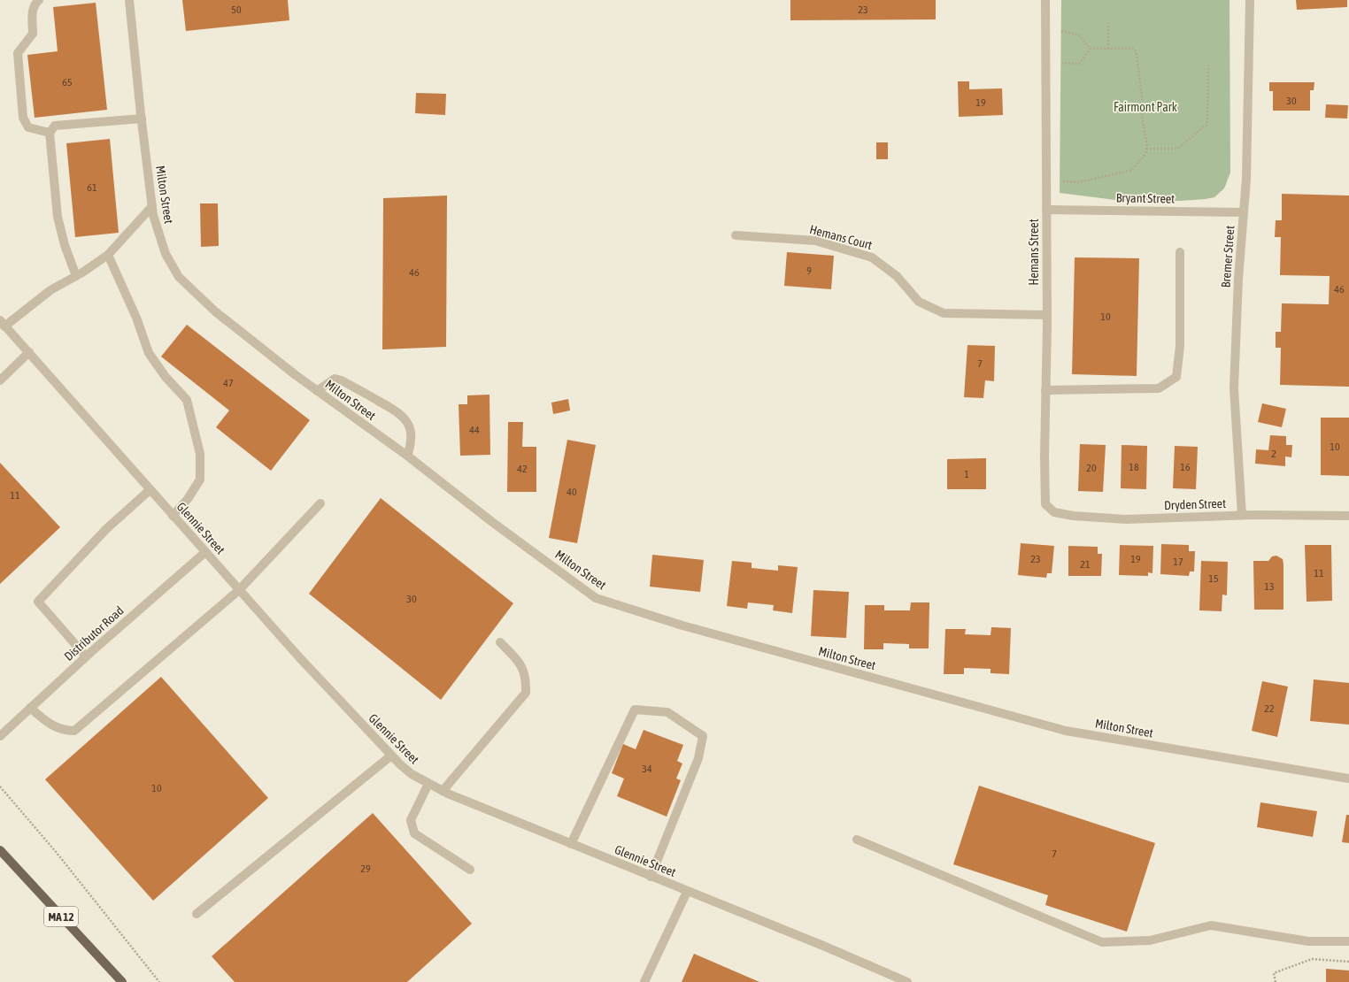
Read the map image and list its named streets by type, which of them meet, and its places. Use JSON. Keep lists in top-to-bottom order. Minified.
{"streets":{"main road":["MA 12"],"street":["Milton Street","Bryant Street","Hemans Court","Hemans Street","Bremer Street","Dryden Street","Glennie Street","Distributor Road"]},"crossings":[["Bryant Street","Hemans Street"],["Bryant Street","Bremer Street"],["Hemans Court","Hemans Street"],["Hemans Street","Dryden Street"],["Bremer Street","Dryden Street"],["Glennie Street","Distributor Road"]],"parks":["Fairmont Park"],"house_numbers":["50","23","65","30","19","61","9","46","46","10","7","47","44","10","2","18","16","20","42","1","40","11","23","19","17","21","11","15","13","30","22","34","10","7","29"]}
